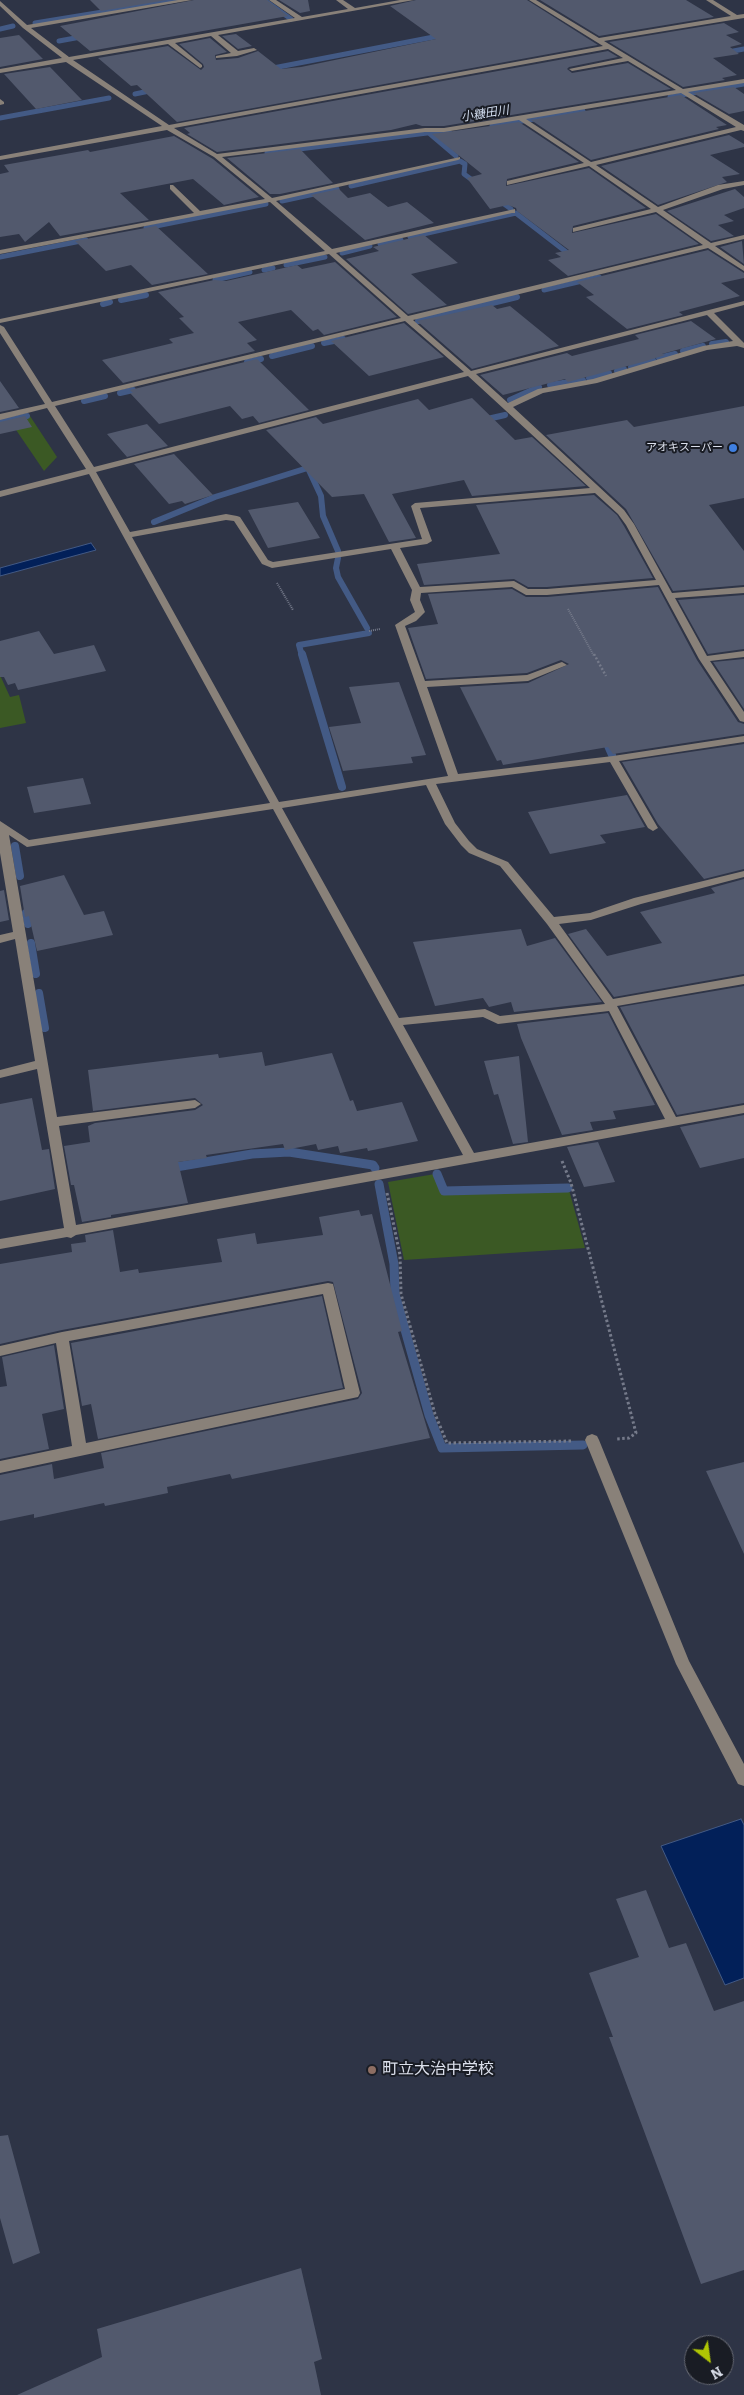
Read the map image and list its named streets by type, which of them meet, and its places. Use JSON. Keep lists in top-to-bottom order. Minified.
{"water":["小糠田川"],"places":["アオキスーパー","町立大治中学校"],"north":"bottom right"}
